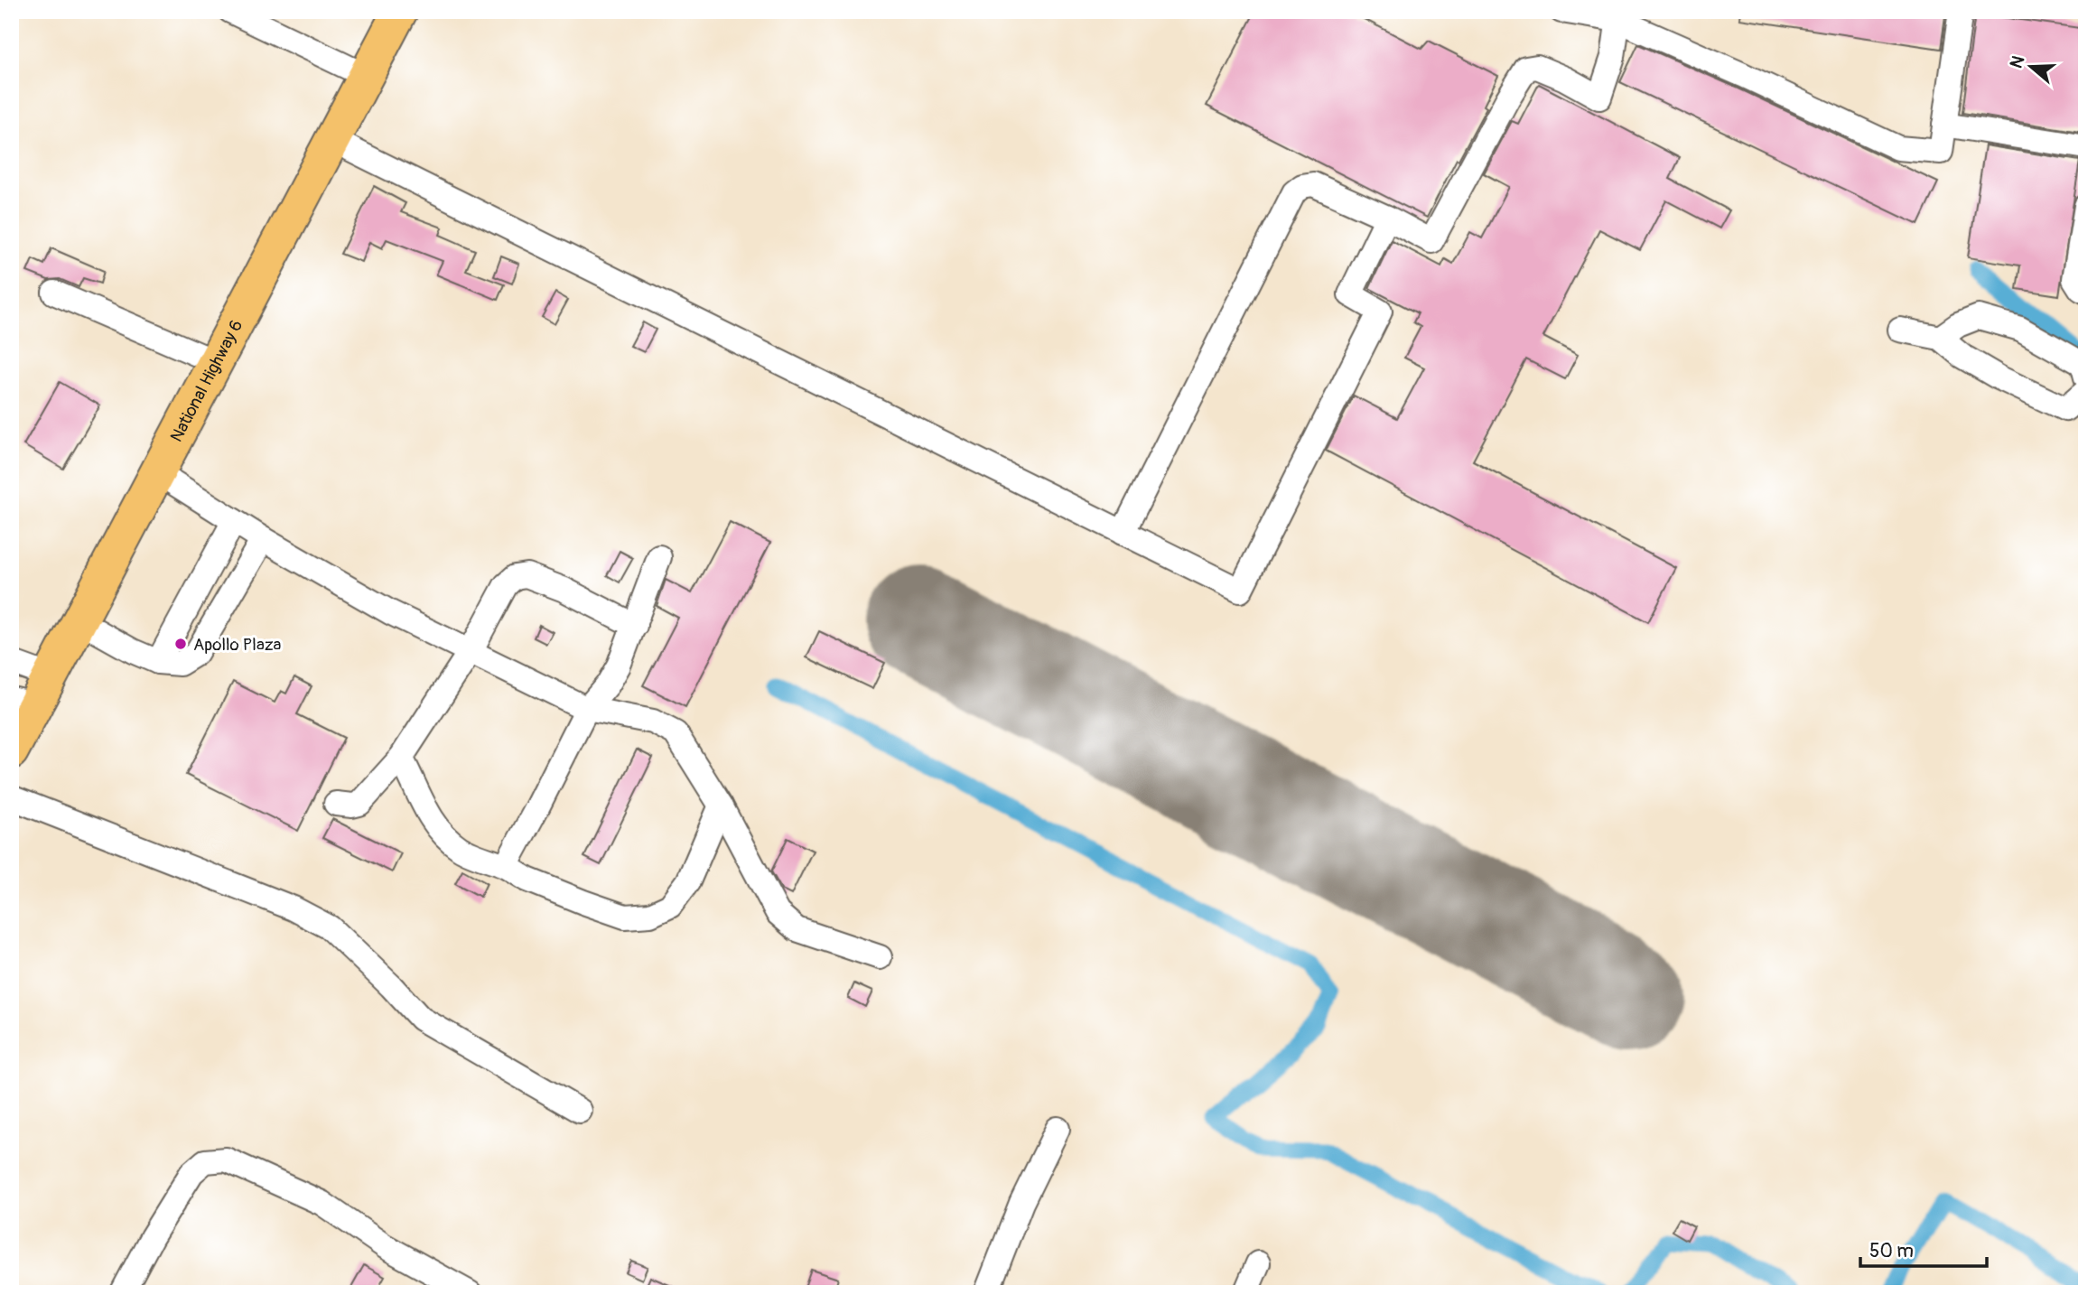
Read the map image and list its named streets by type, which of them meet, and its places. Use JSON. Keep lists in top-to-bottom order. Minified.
{"streets":{"highway":["National Highway 6"]},"places":["Apollo Plaza"],"scale_bar":"50 m","north":"left"}
